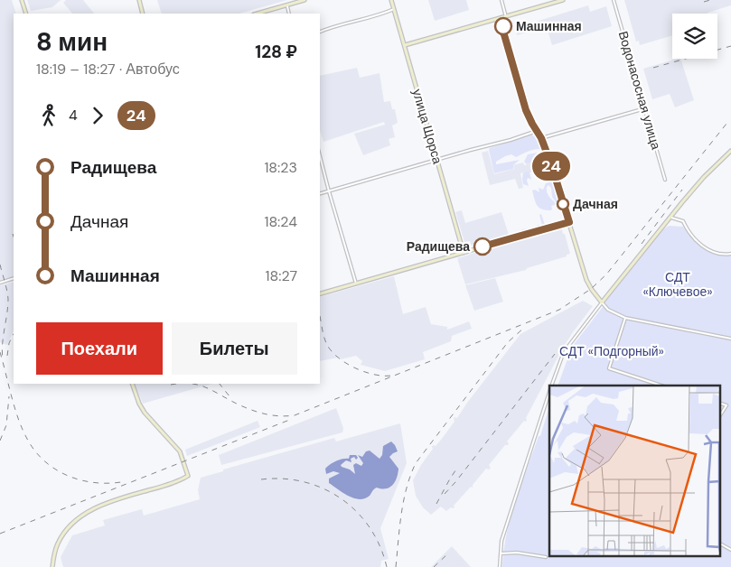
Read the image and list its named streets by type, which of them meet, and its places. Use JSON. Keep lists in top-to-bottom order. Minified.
{"streets":{"street":["Водонасосная улица","улица Щорса"]},"parks":["СДТ «Ключевое»","СДТ «Подгорный»"],"places":["Машинная","Дачная","Радищева"],"lines":["bus line 24"],"page":{"on_map":"24","heading":["8 мин","18:19 – 18:27 · Автобус","128 ₽"],"legs":["4","24"],"list":[{"name":"Радищева","value":"18:23"},{"name":"Дачная","value":"18:24"},{"name":"Машинная","value":"18:27"}],"buttons":["Поехали","Билеты"]}}
